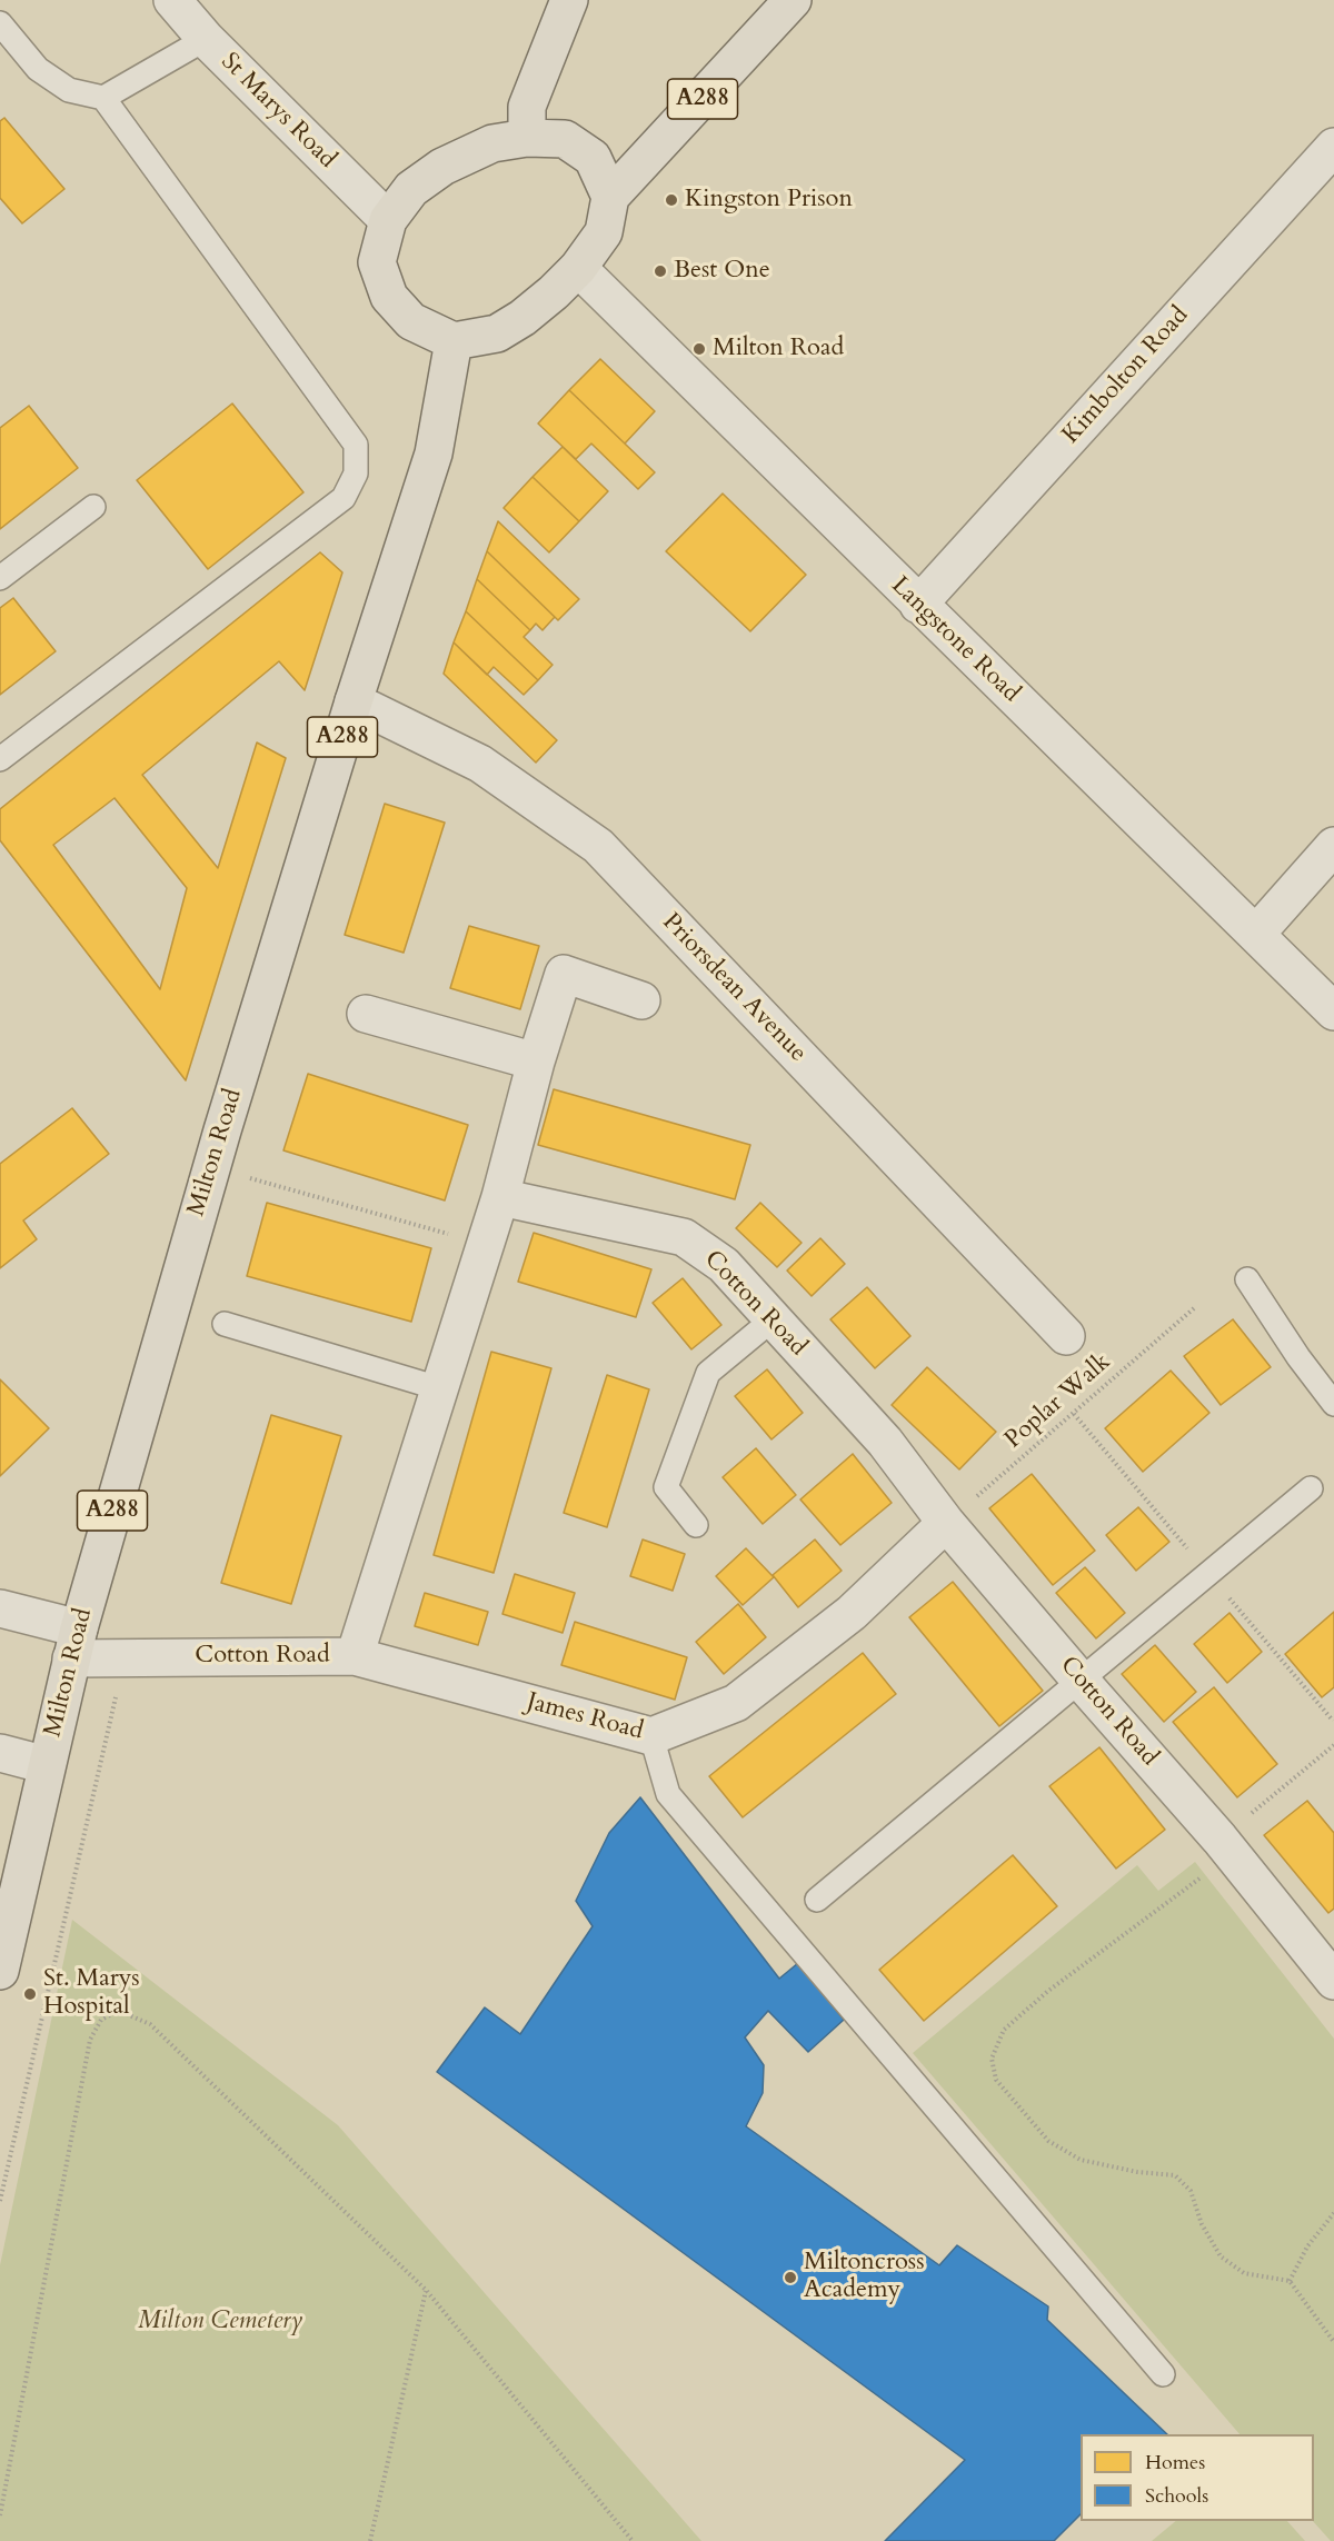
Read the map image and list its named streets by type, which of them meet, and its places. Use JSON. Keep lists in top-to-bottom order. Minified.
{"streets":{"main road":["A288","Milton Road"],"street":["St Marys Road","Kimbolton Road","Langstone Road","Priorsdean Avenue","Cotton Road","James Road"],"path":["Poplar Walk"]},"crossings":[["A288","St Marys Road"],["A288","Langstone Road"],["A288","Milton Road"],["St Marys Road","Langstone Road"],["St Marys Road","Milton Road"],["Kimbolton Road","Langstone Road"],["Langstone Road","Milton Road"],["Priorsdean Avenue","Milton Road"],["Milton Road","Cotton Road"],["Cotton Road","Poplar Walk"],["Cotton Road","James Road"],["Poplar Walk","James Road"]],"parks":["Milton Cemetery"],"places":["Kingston Prison","Best One","Milton Road","St. Marys Hospital","Miltoncross Academy"],"legend":["Homes","Schools"]}
